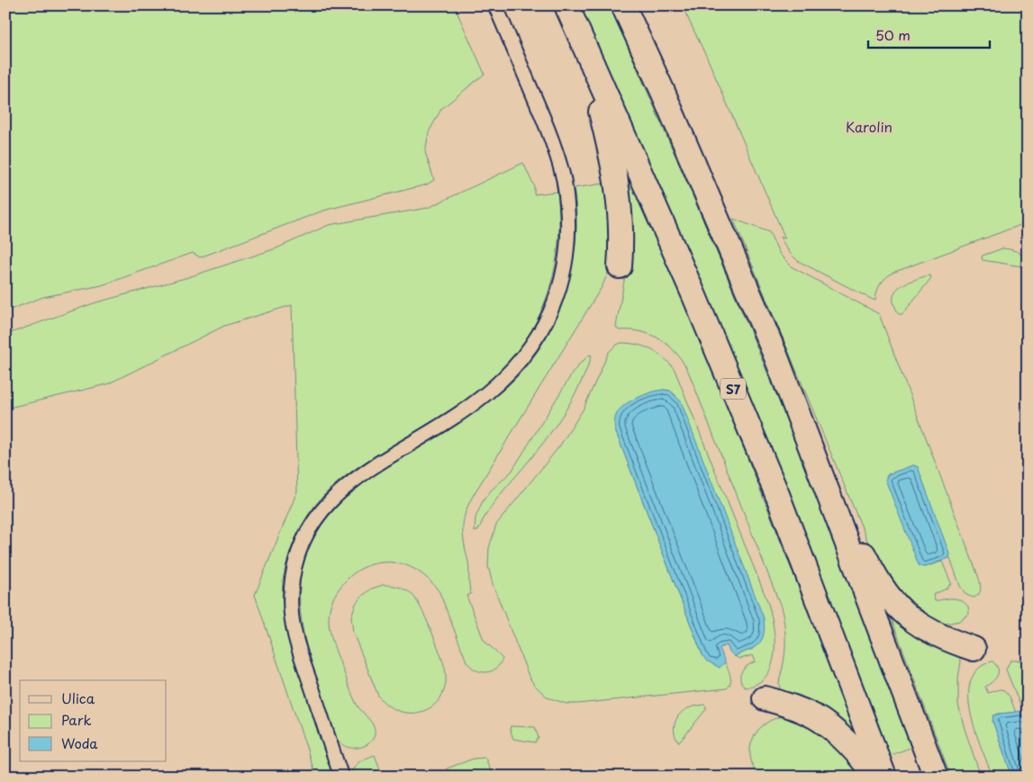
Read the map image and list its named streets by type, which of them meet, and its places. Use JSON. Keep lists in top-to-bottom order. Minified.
{"streets":{"highway":["S7"]},"parks":["Karolin"],"legend":["Ulica","Park","Woda"],"scale_bar":"50 m"}
